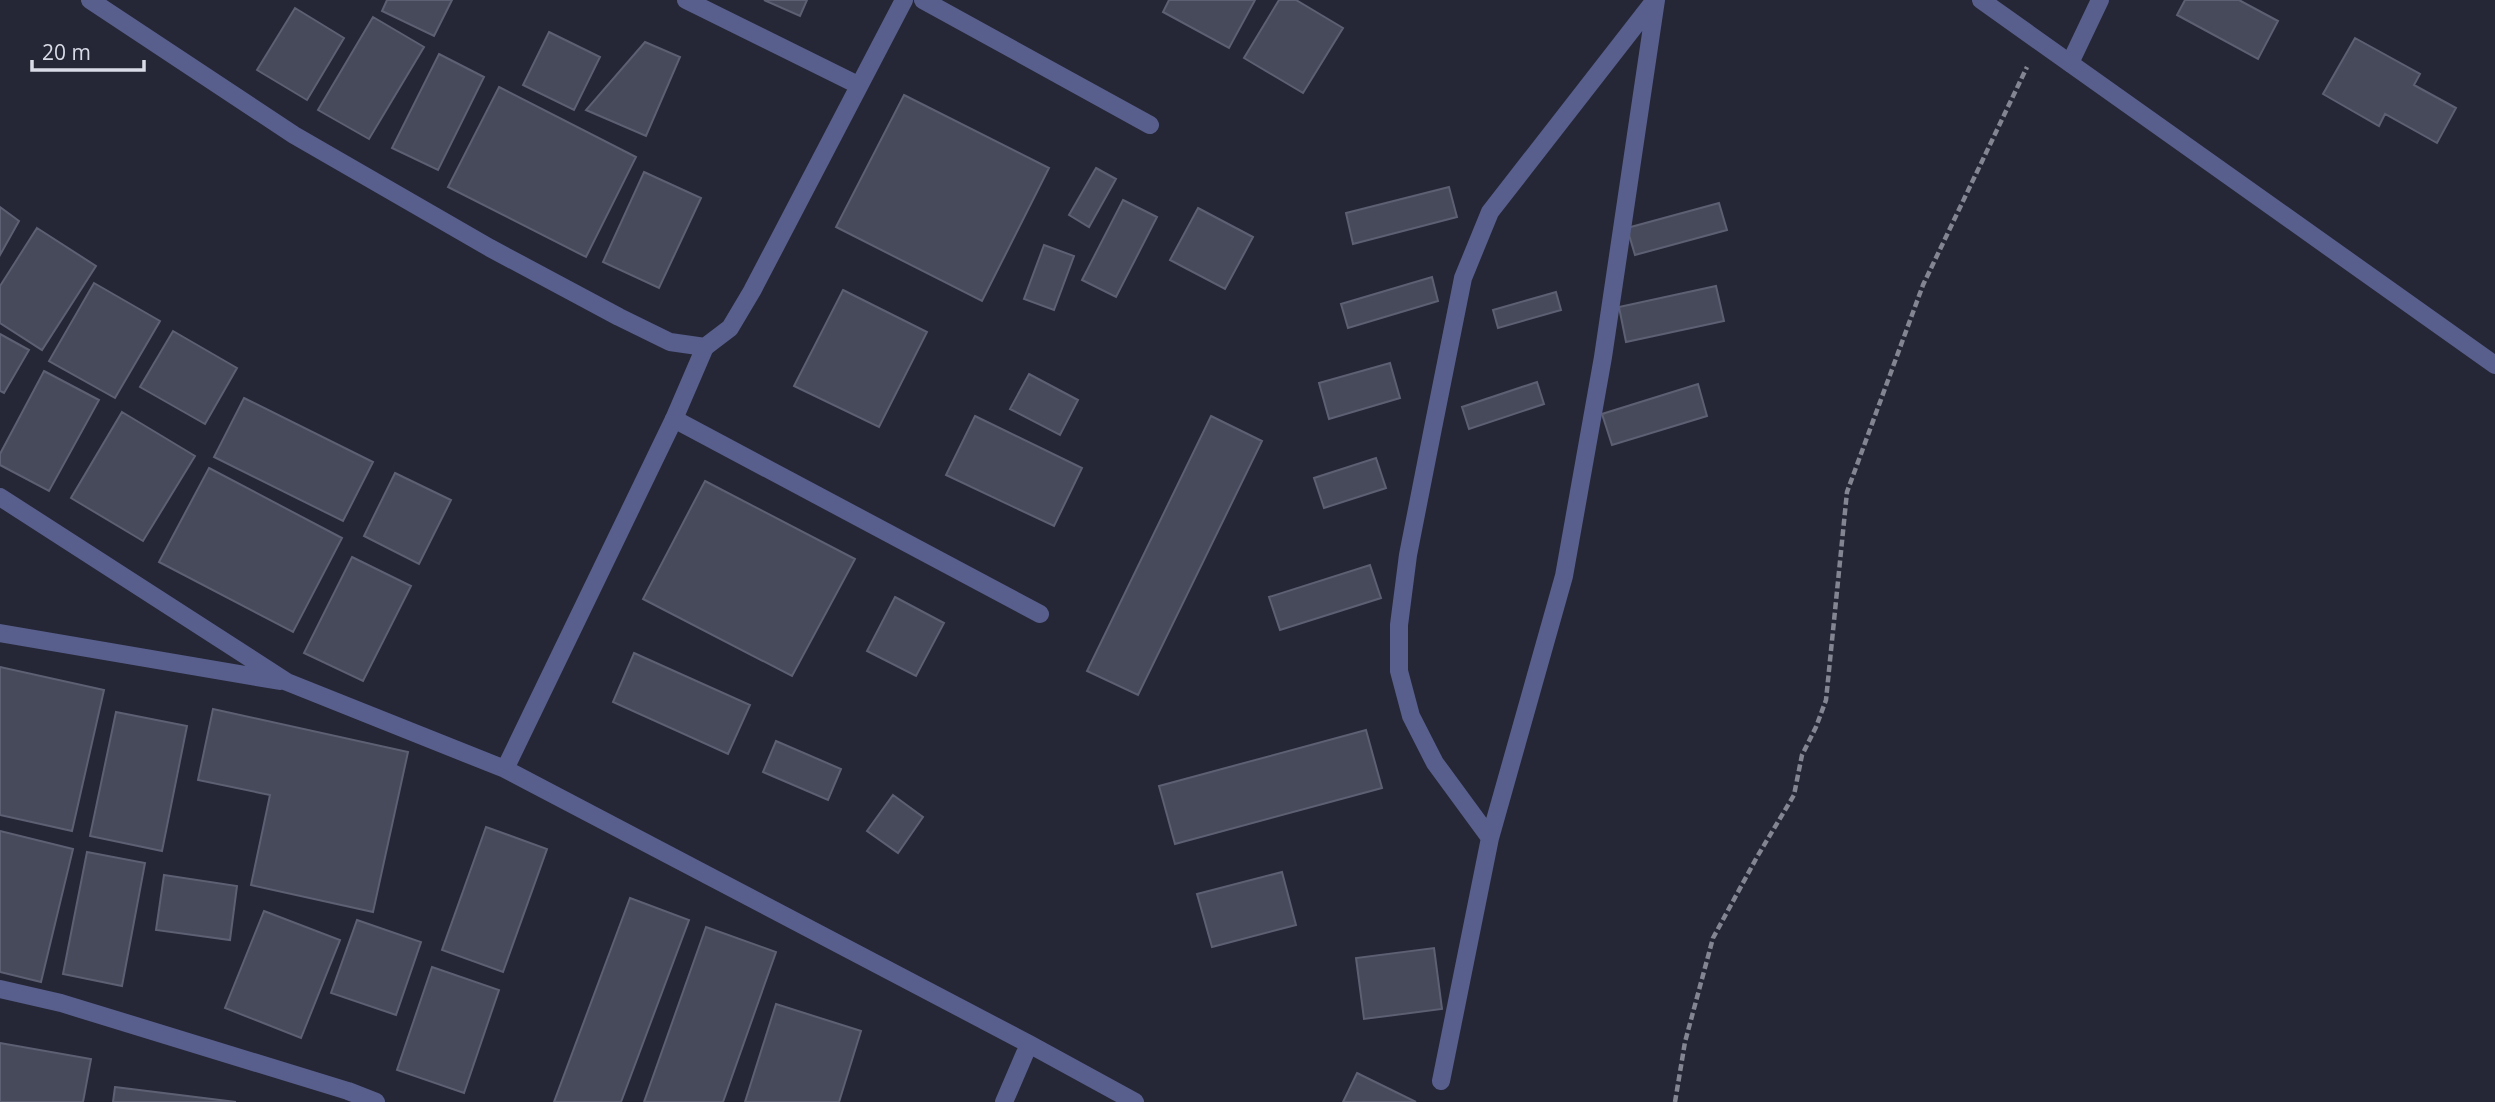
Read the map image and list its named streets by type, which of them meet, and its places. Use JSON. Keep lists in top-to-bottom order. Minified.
{"scale_bar":"20 m"}
